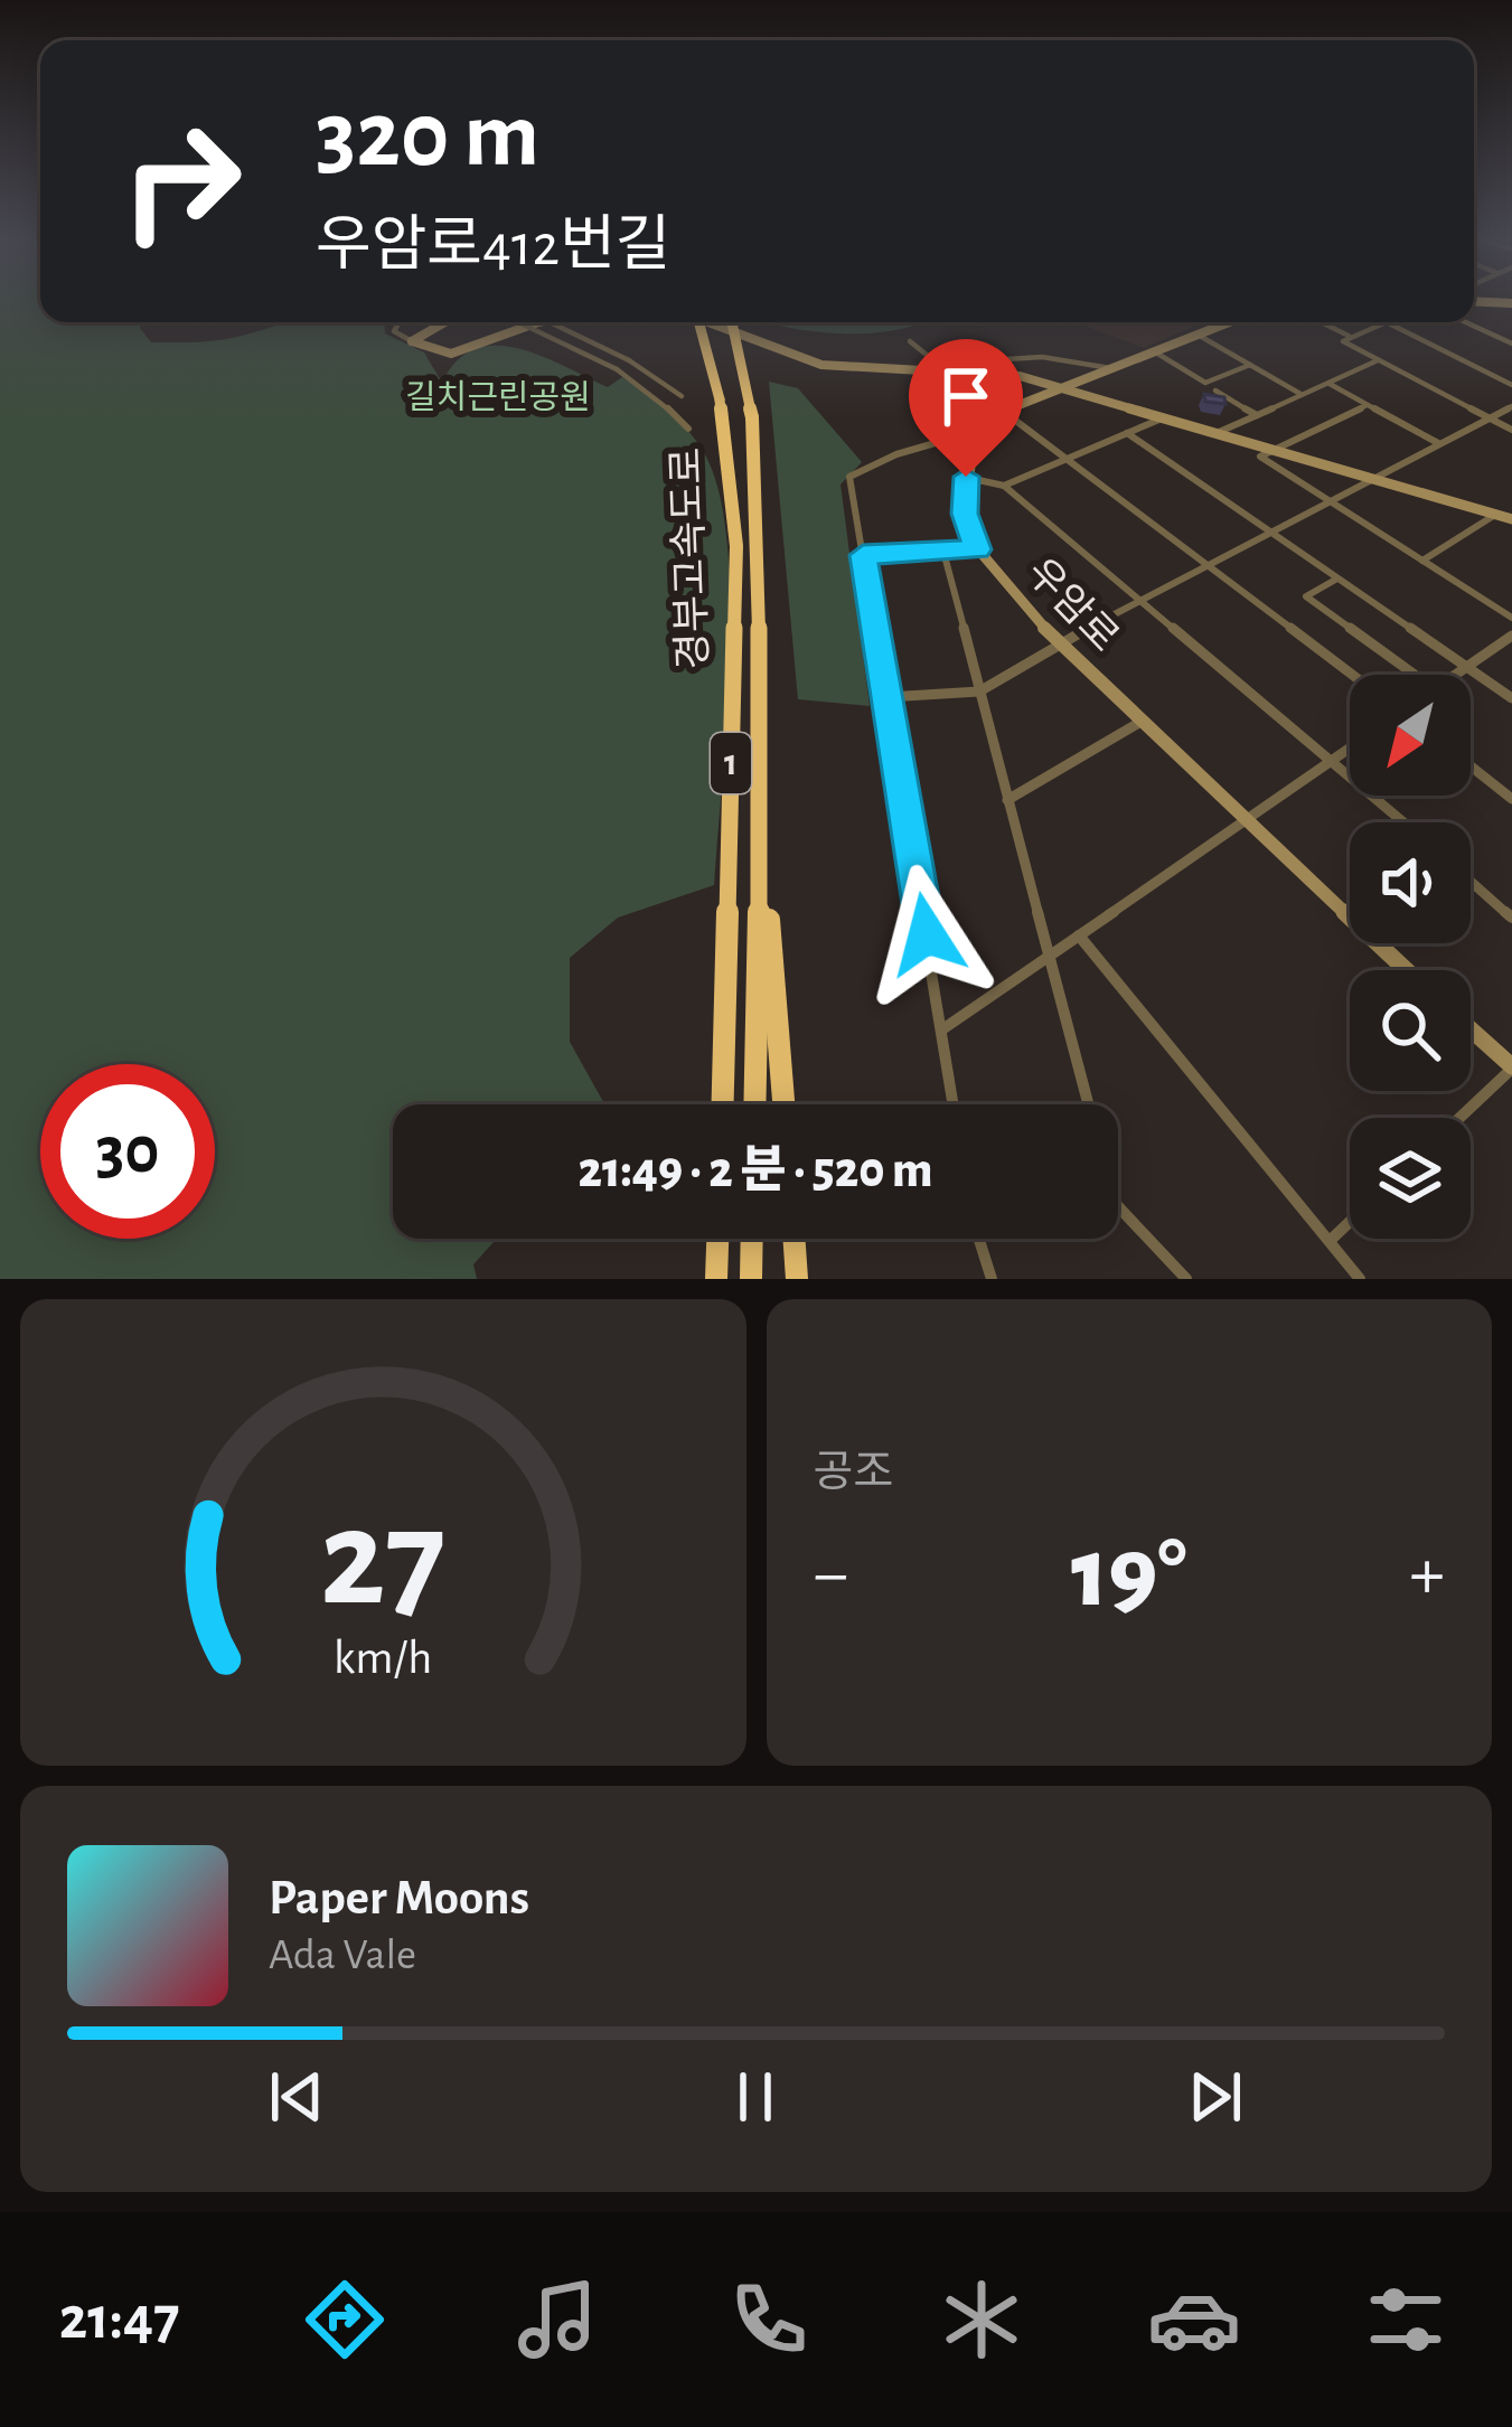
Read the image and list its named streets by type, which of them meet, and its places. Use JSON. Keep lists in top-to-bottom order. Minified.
{"streets":{"highway":["경부고속도로","1"],"main road":["우암로"]},"parks":["길치근린공원"],"north":"bottom left","page":{"turn":["320 m","우암로412번길"],"limit":"30","trip":"21:49 · 2 분 · 520 m","tile":"공조","heat":["−","19°","+"],"song":["Paper Moons","Ada Vale"],"tabs":"21:47","gauge":["27","km/h"]}}
